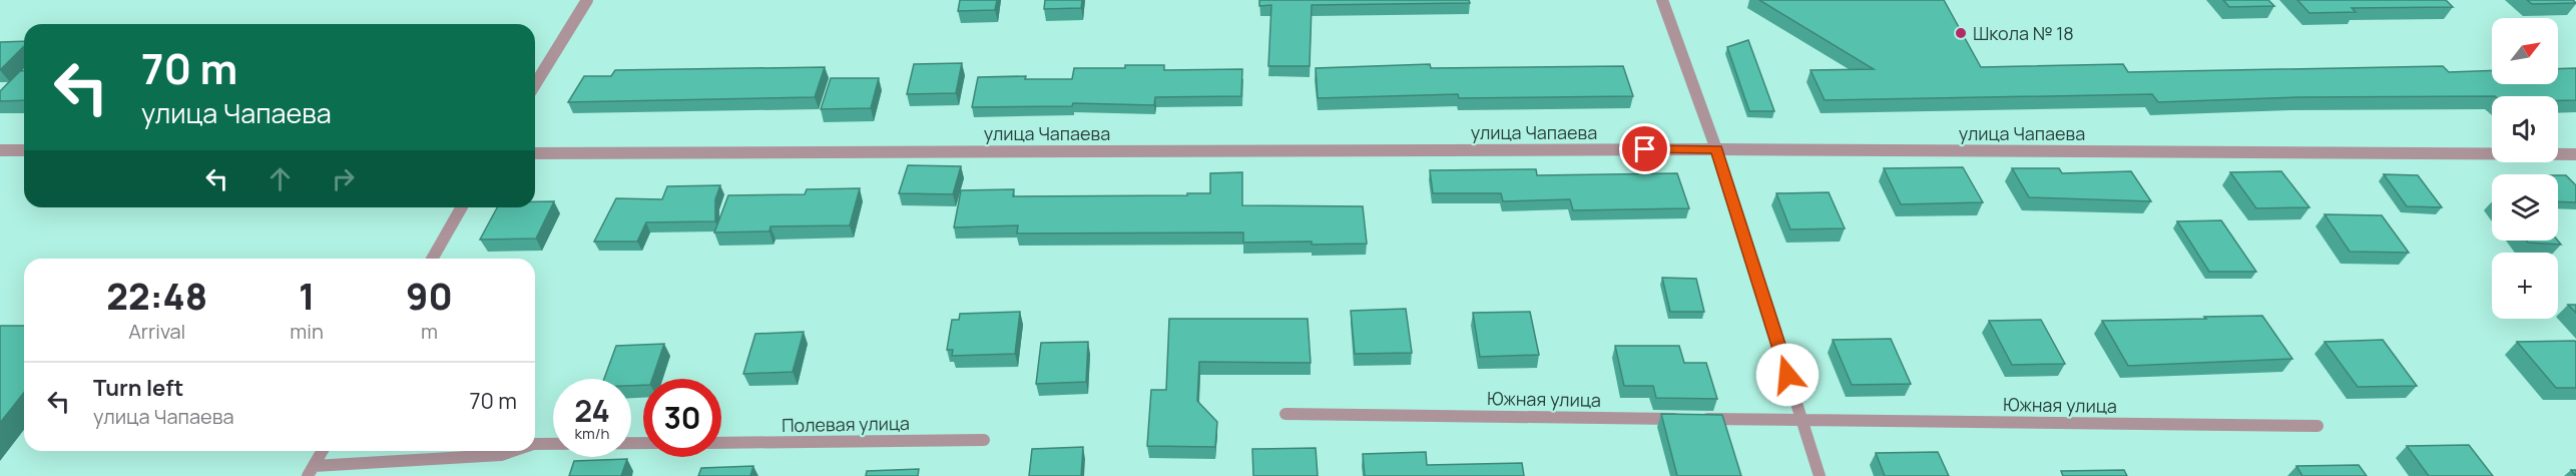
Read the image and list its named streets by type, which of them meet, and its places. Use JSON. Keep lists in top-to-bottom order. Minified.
{"streets":{"street":["улица Чапаева","Южная улица","Полевая улица"]},"places":["Школа № 18"],"north":"top right","page":{"map_buttons":"+","turn":["70 m","улица Чапаева"],"eta":["22:48","Arrival","1","min","90","m"],"list":[{"name":"Turn left","note":"улица Чапаева","value":"70 m"}],"speed":"24 km/h","limit":"30"}}
